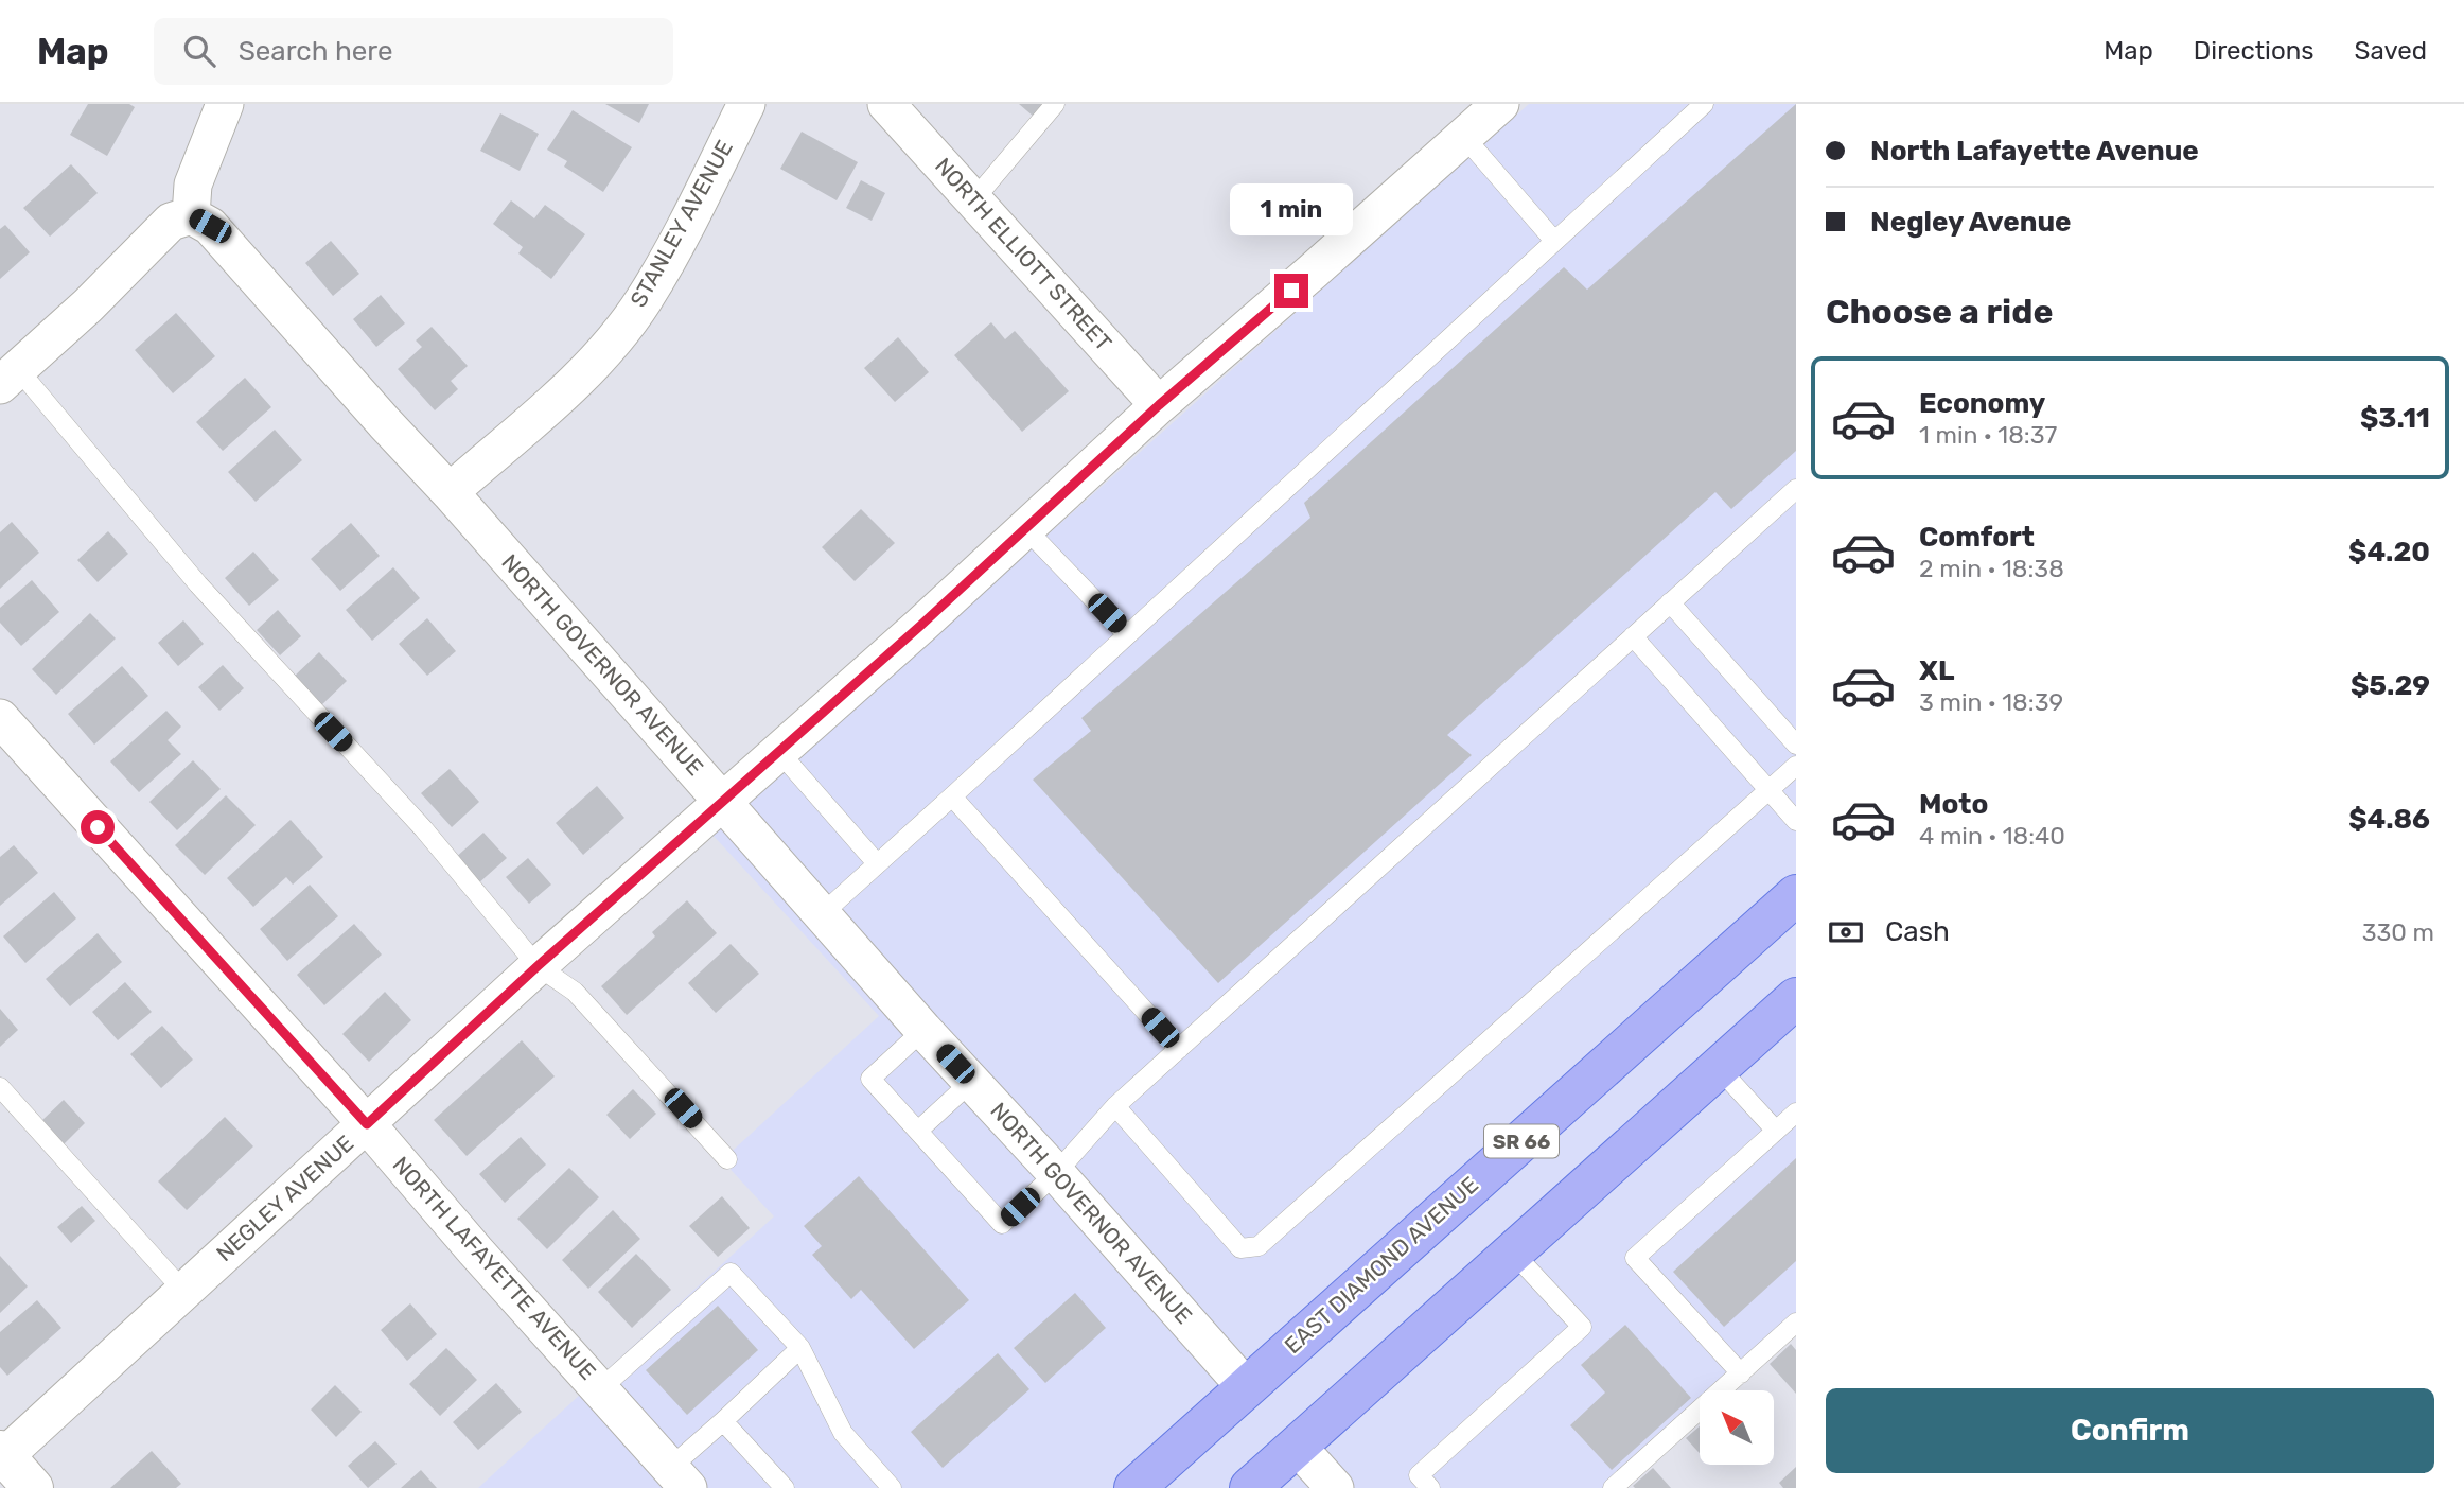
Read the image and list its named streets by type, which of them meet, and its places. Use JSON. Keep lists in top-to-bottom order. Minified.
{"streets":{"main road":["SR 66","EAST DIAMOND AVENUE"],"street":["STANLEY AVENUE","NORTH ELLIOTT STREET","NORTH GOVERNOR AVENUE","NEGLEY AVENUE","NORTH LAFAYETTE AVENUE"]},"crossings":[["STANLEY AVENUE","NORTH GOVERNOR AVENUE"],["NORTH ELLIOTT STREET","NEGLEY AVENUE"],["NORTH GOVERNOR AVENUE","NEGLEY AVENUE"],["NORTH GOVERNOR AVENUE","EAST DIAMOND AVENUE"],["NEGLEY AVENUE","NORTH LAFAYETTE AVENUE"]],"north":"top left","page":{"header":"Map","search":"Search here","nav":["Map","Directions","Saved"],"banner":["North Lafayette Avenue","Negley Avenue"],"bubble":"1 min","heading":"Choose a ride","list":[{"name":"Economy","note":"1 min · 18:37","value":"$3.11"},{"name":"Comfort","note":"2 min · 18:38","value":"$4.20"},{"name":"XL","note":"3 min · 18:39","value":"$5.29"},{"name":"Moto","note":"4 min · 18:40","value":"$4.86"}],"pay":["Cash","330 m"],"buttons":"Confirm"}}
